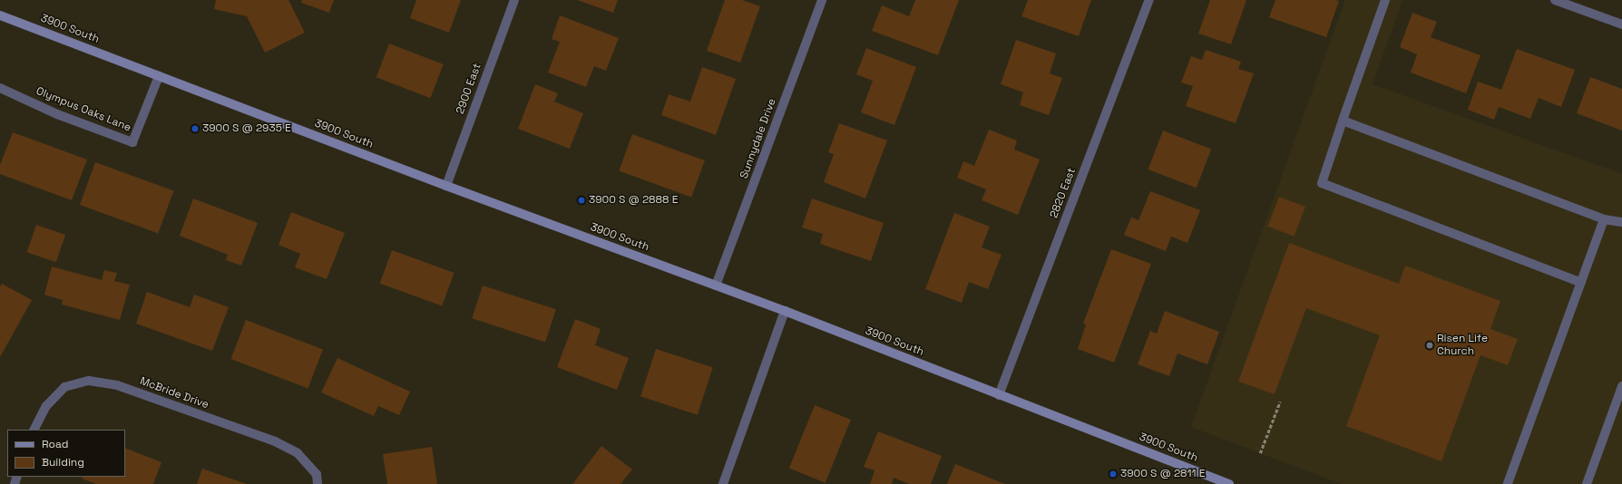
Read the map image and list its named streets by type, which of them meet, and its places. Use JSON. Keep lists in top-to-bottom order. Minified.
{"streets":{"main road":["3900 South"],"street":["2900 East","Olympus Oaks Lane","Sunnydale Drive","2820 East","McBride Drive"]},"crossings":[["3900 South","2900 East"],["3900 South","Olympus Oaks Lane"],["3900 South","Sunnydale Drive"],["3900 South","2820 East"]],"places":["3900 S @ 2935 E","3900 S @ 2888 E","Risen Life Church","3900 S @ 2811 E"],"legend":["Road","Building"]}
